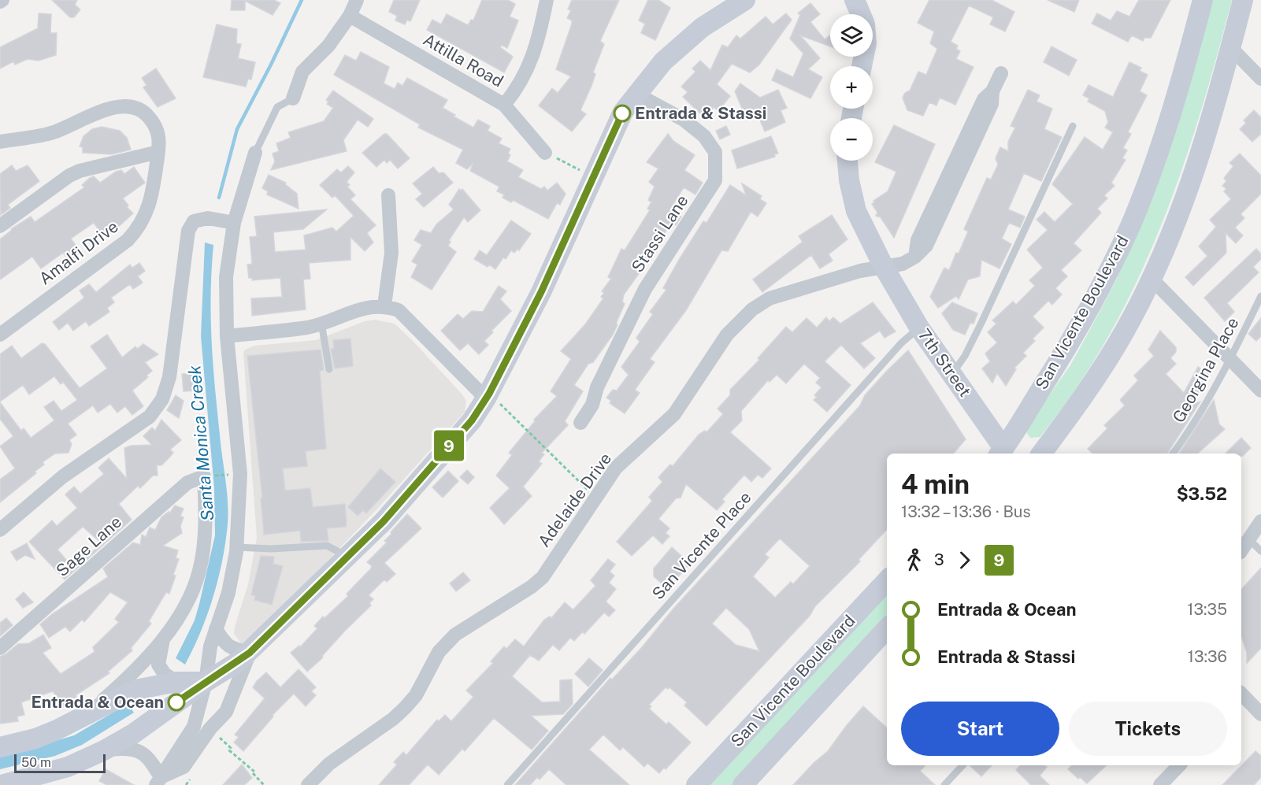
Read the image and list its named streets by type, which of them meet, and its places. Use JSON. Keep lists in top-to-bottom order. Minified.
{"streets":{"street":["Attilla Road","Stassi Lane","Amalfi Drive","San Vicente Boulevard","7th Street","Adelaide Drive","Sage Lane"],"lane":["Georgina Place","San Vicente Place"]},"crossings":[["San Vicente Boulevard","7th Street"],["7th Street","Adelaide Drive"],["7th Street","San Vicente Place"]],"water":["Santa Monica Creek"],"places":["Entrada & Stassi","Entrada & Ocean"],"lines":["bus line 9"],"scale_bar":"50 m","page":{"on_map":"9","map_buttons":["+","−"],"heading":["4 min","13:32 – 13:36 · Bus","$3.52"],"legs":["3","9"],"list":[{"name":"Entrada & Ocean","value":"13:35"},{"name":"Entrada & Stassi","value":"13:36"}],"buttons":["Start","Tickets"],"scale":"50 m"}}
